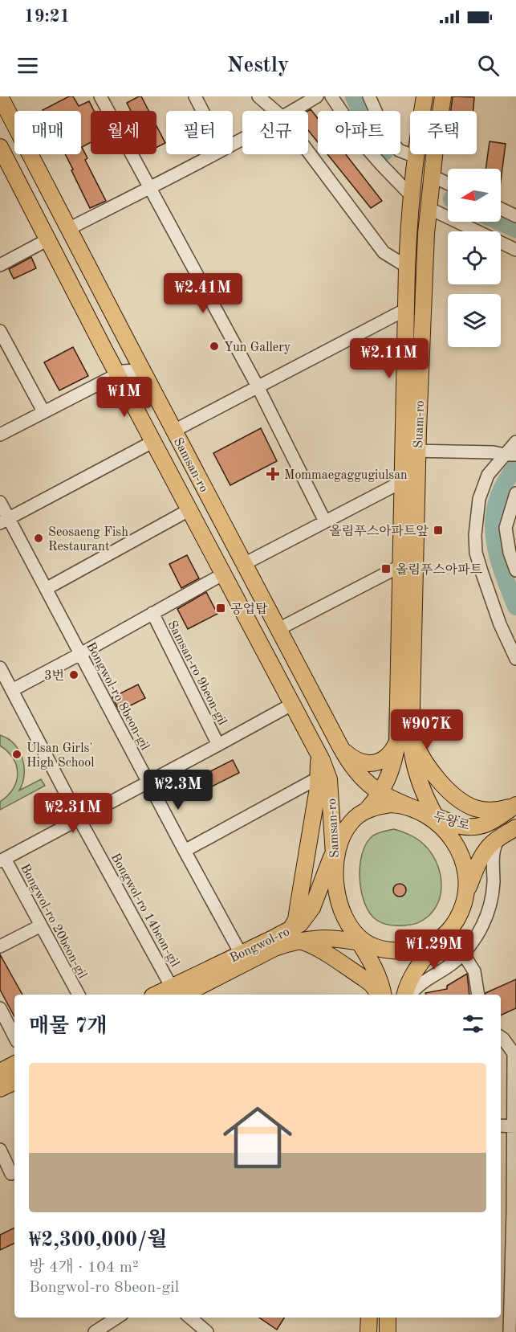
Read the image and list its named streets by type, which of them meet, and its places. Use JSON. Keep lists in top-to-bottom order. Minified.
{"streets":{"main road":["Suam-ro","Samsan-ro","두왕로","Bongwol-ro"],"street":["Samsan-ro 9beon-gil","Bongwol-ro 8beon-gil","Bongwol-ro 14beon-gil","Bongwol-ro 20beon-gil"]},"crossings":[["Suam-ro","Samsan-ro"],["Suam-ro","두왕로"],["Suam-ro","Bongwol-ro"],["Samsan-ro","Samsan-ro 9beon-gil"],["Samsan-ro","두왕로"],["Samsan-ro","Bongwol-ro"],["Samsan-ro 9beon-gil","Bongwol-ro 8beon-gil"],["Samsan-ro 9beon-gil","Bongwol-ro 14beon-gil"],["Samsan-ro 9beon-gil","Bongwol-ro 20beon-gil"],["Bongwol-ro 8beon-gil","Bongwol-ro"],["두왕로","Bongwol-ro"],["Bongwol-ro 14beon-gil","Bongwol-ro"]],"places":{"other":["Yun Gallery","Seosaeng Fish Restaurant","3번","Ulsan Girls' High School"],"health":["Mommaegaggugiulsan"],"transit":["올림푸스아파트앞","올림푸스아파트","공업탑"]},"north":"left","page":{"status":"19:21","header":"Nestly","chip":["매매","월세","필터","신규","아파트","주택"],"price":["₩2.41M","₩2.11M","₩1M","₩907K","₩2.3M","₩2.31M","₩1.29M"],"heading":"매물 7개","list":[{"name":"₩2,300,000/월","note":"방 4개 · 104 m² · Bongwol-ro 8beon-gil"}]}}
